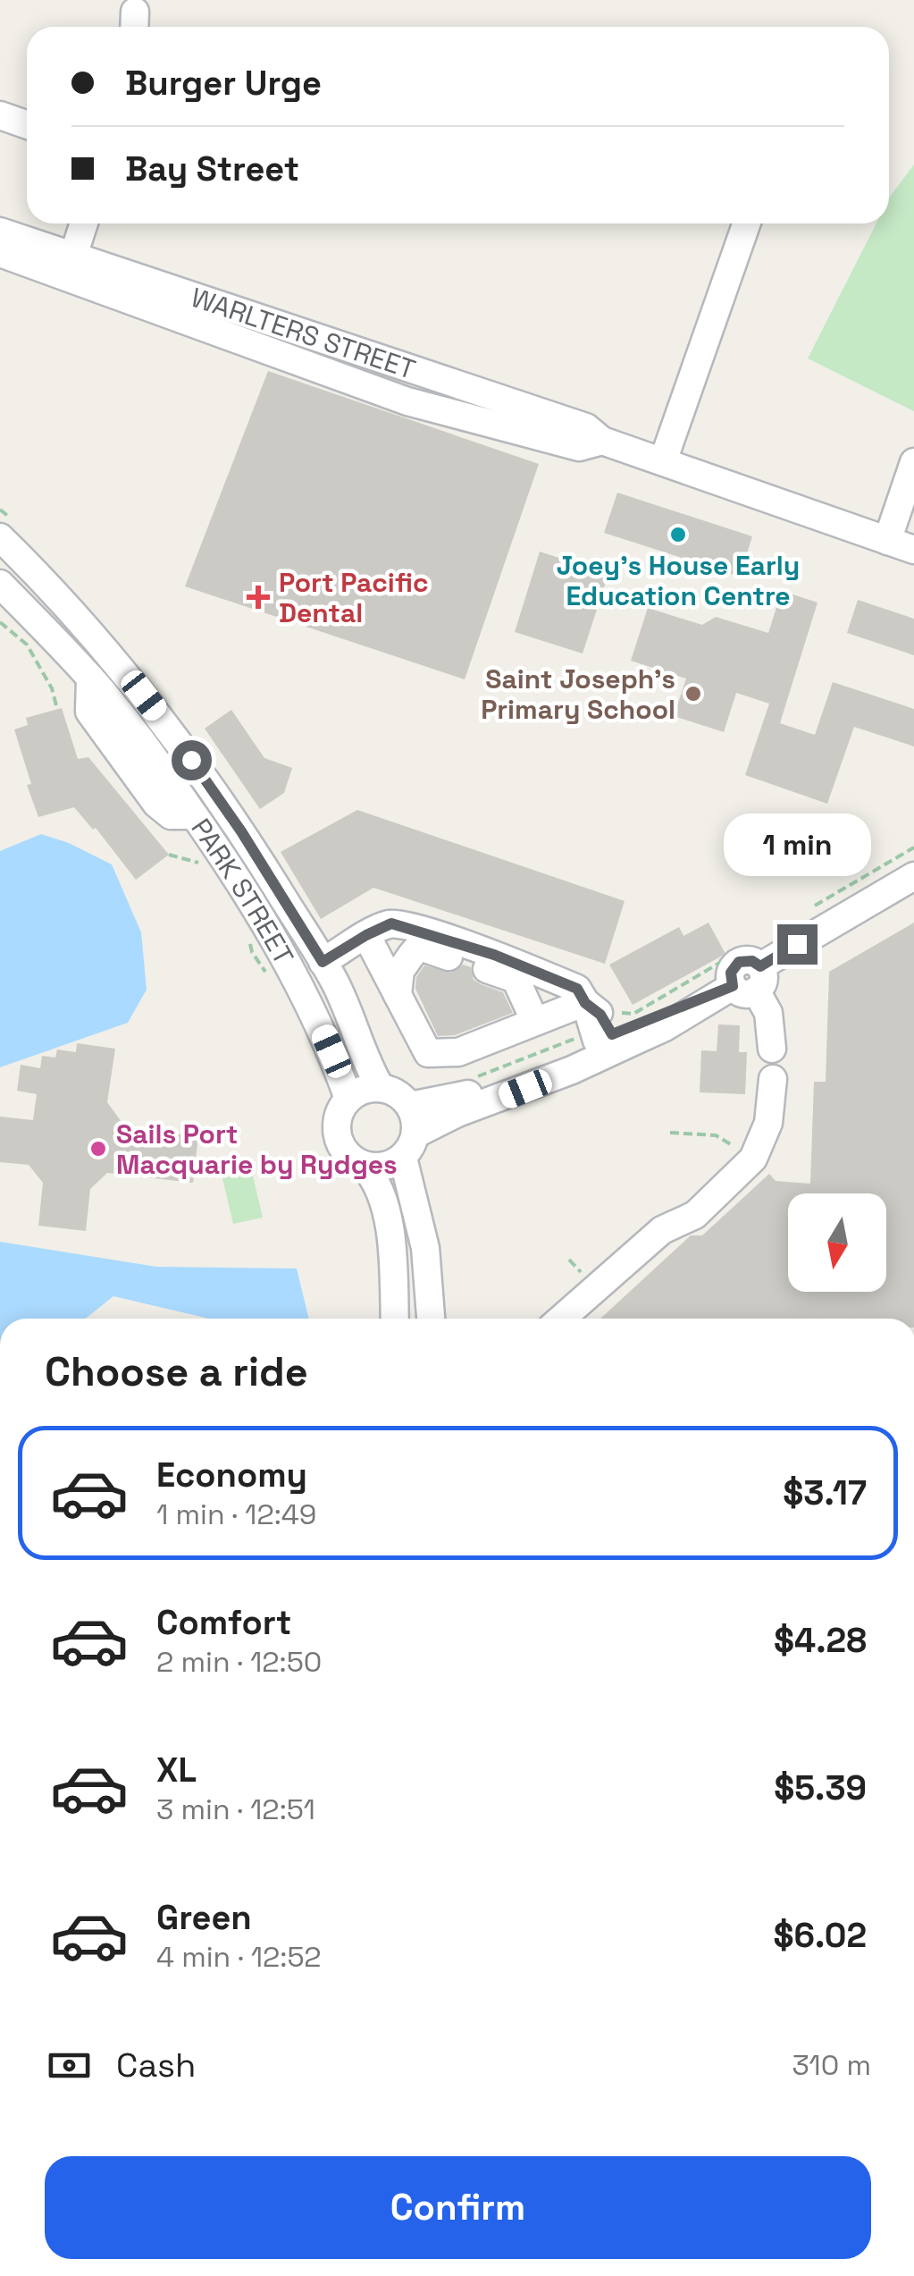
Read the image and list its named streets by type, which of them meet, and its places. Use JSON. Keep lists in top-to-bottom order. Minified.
{"streets":{"street":["WARLTERS STREET","PARK STREET"]},"places":{"other":["Joey's House Early Education Centre","Saint Joseph's Primary School","Sails Port Macquarie by Rydges"],"health":["Port Pacific Dental"]},"north":"bottom","page":{"banner":["Burger Urge","Bay Street"],"bubble":"1 min","heading":"Choose a ride","list":[{"name":"Economy","note":"1 min · 12:49","value":"$3.17"},{"name":"Comfort","note":"2 min · 12:50","value":"$4.28"},{"name":"XL","note":"3 min · 12:51","value":"$5.39"},{"name":"Green","note":"4 min · 12:52","value":"$6.02"}],"pay":["Cash","310 m"],"buttons":"Confirm"}}
